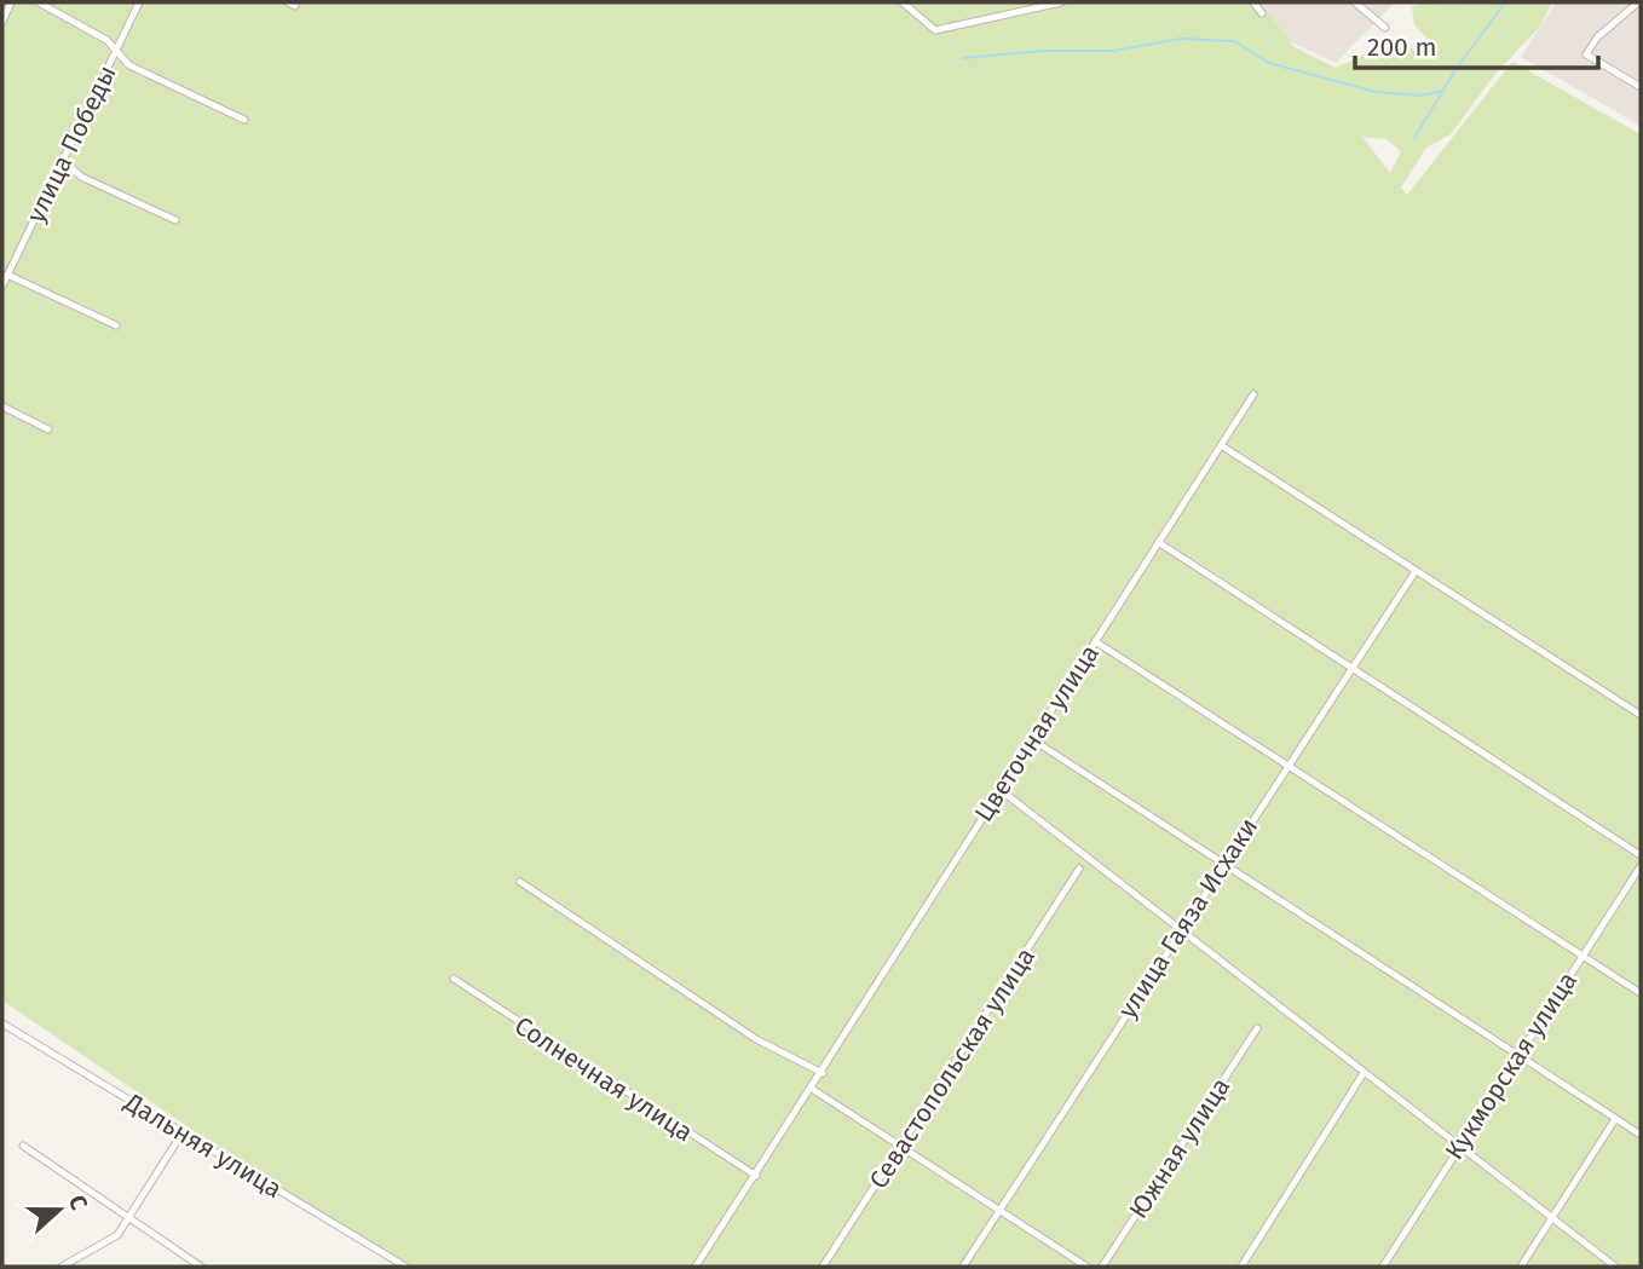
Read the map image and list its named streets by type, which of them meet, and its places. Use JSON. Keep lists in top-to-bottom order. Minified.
{"streets":{"street":["улица Победы","Цветочная улица","улица Гаяза Исхаки","Кукморская улица","Севастопольская улица","Солнечная улица","Дальняя улица","Южная улица"]},"crossings":[["Цветочная улица","Солнечная улица"]],"scale_bar":"200 m","north":"right"}
